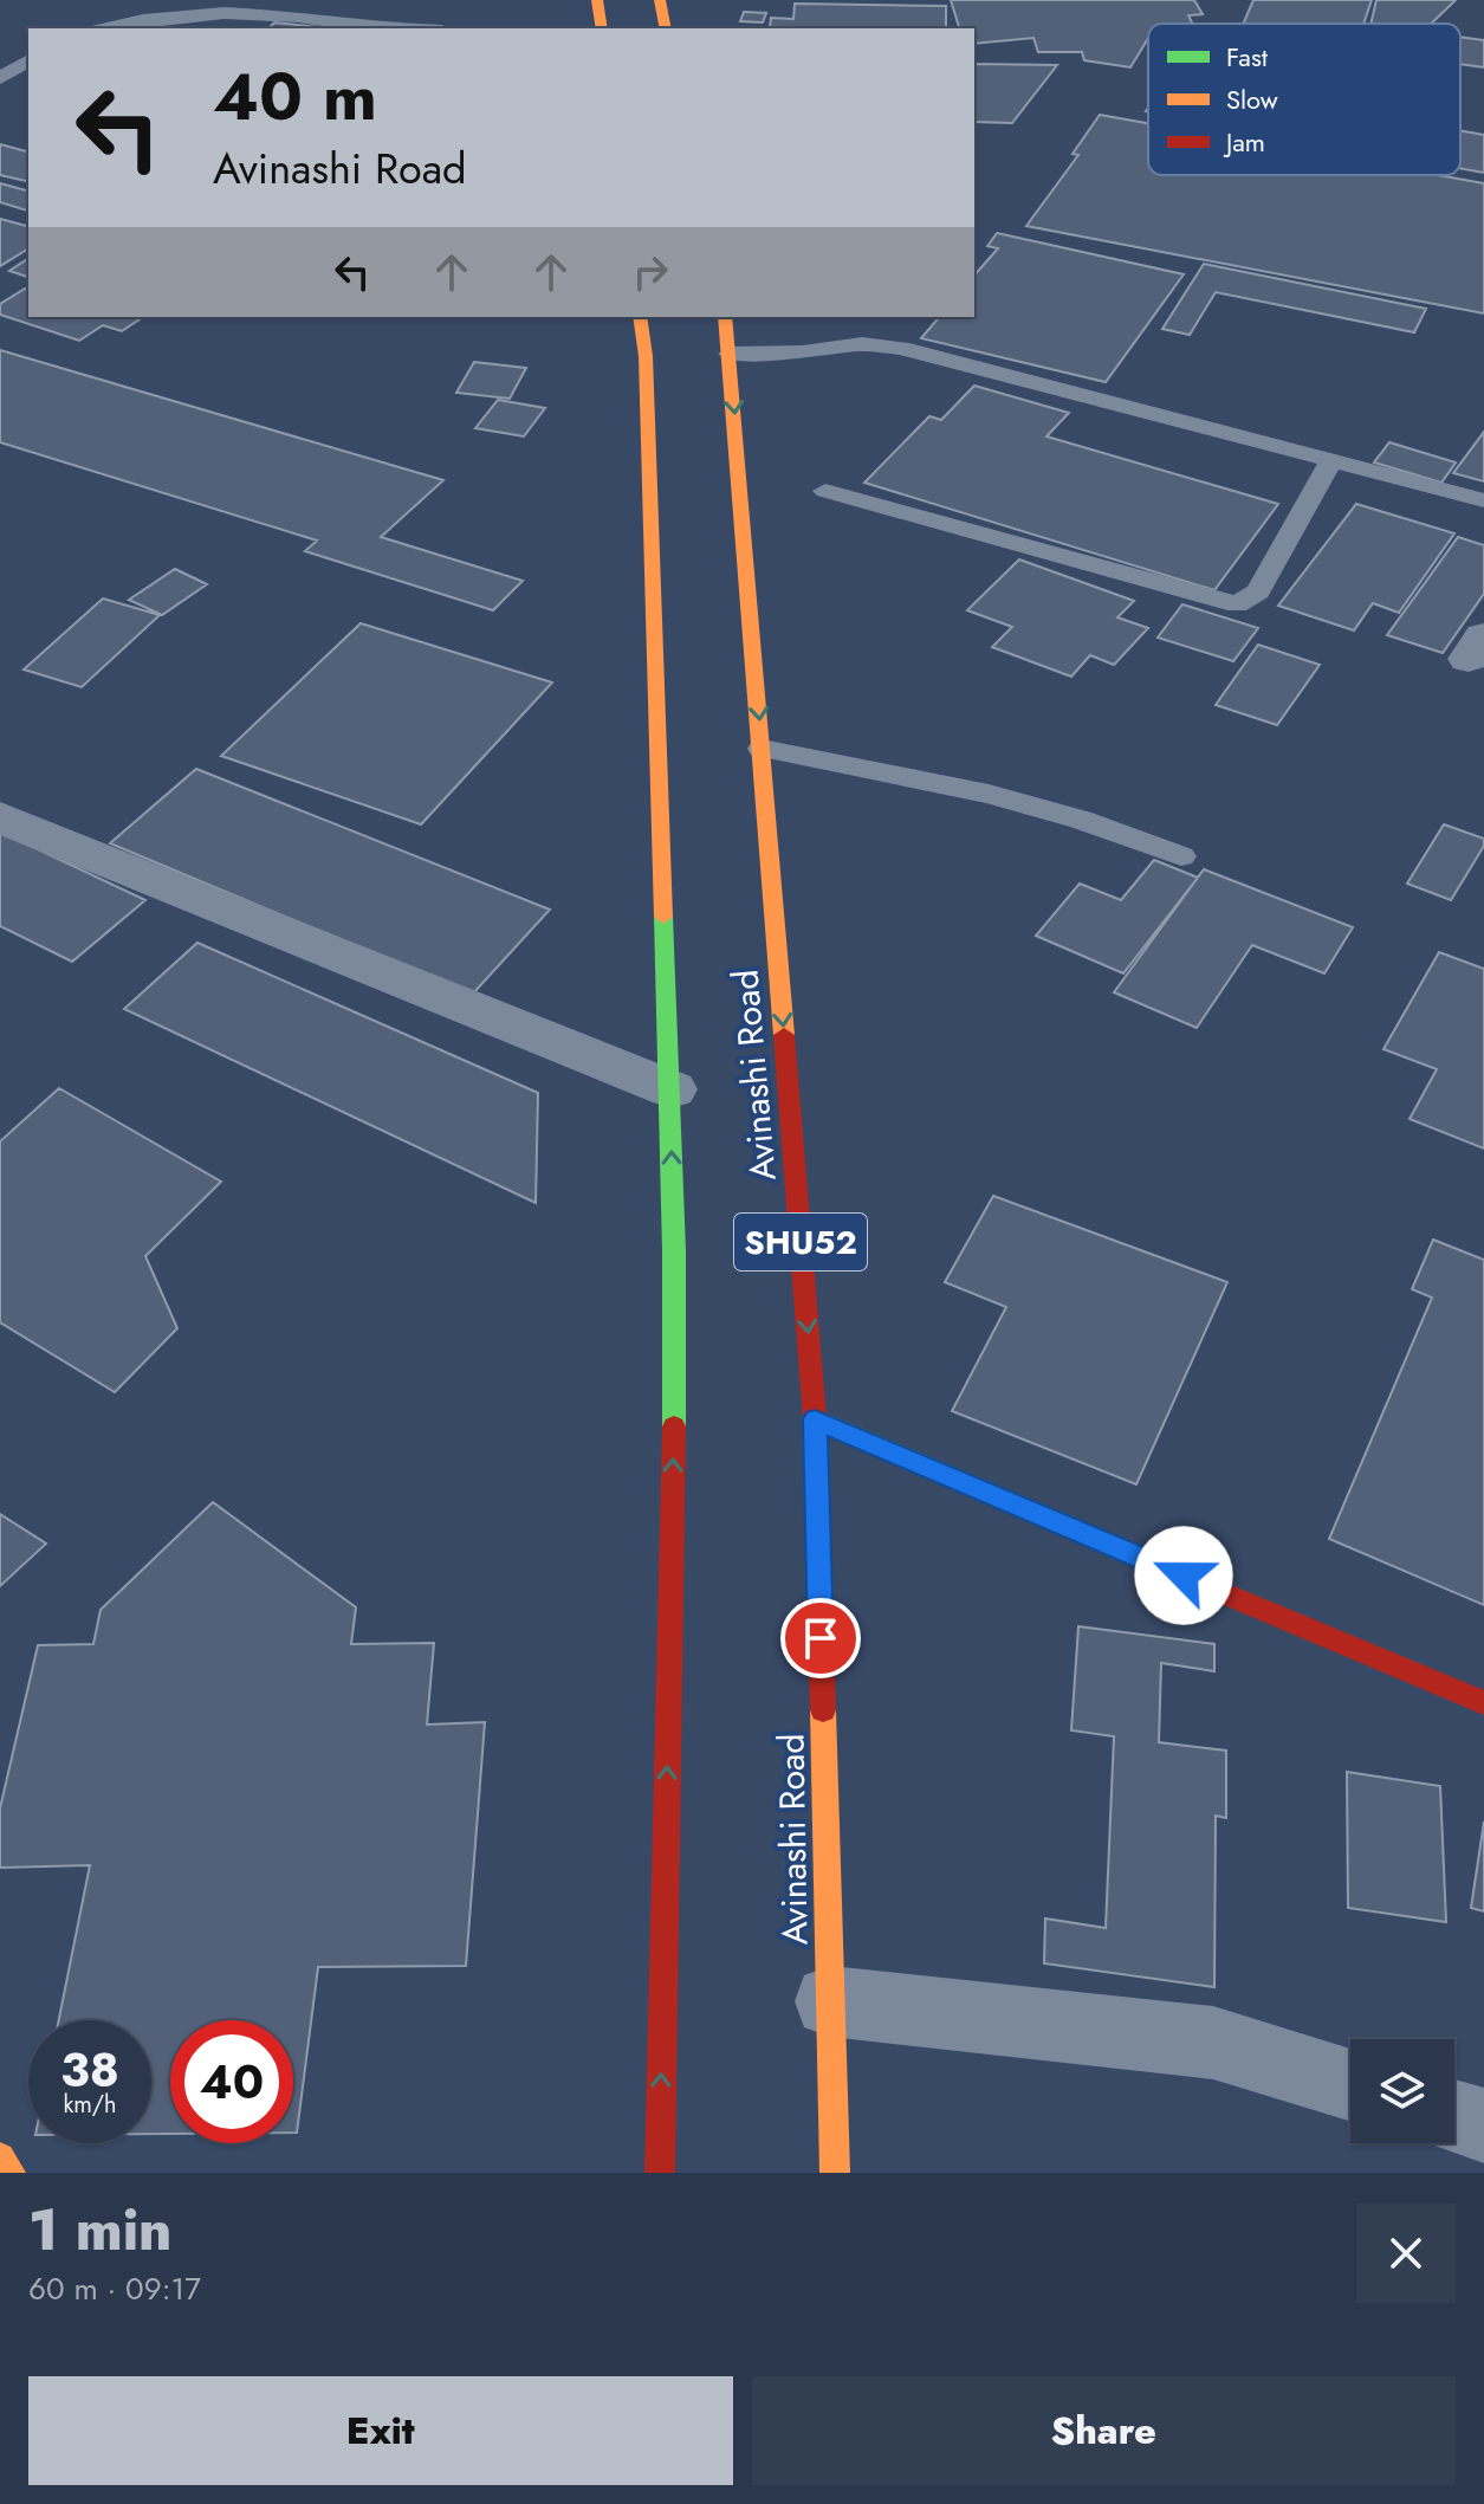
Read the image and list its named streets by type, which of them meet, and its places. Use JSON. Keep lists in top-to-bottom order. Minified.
{"streets":{"main road":["Avinashi Road","SHU52"]},"legend":["Fast","Slow","Jam"],"page":{"turn":["40 m","Avinashi Road"],"speed":"38 km/h","limit":"40","heading":["1 min","60 m · 09:17"],"buttons":["Exit","Share"]}}
